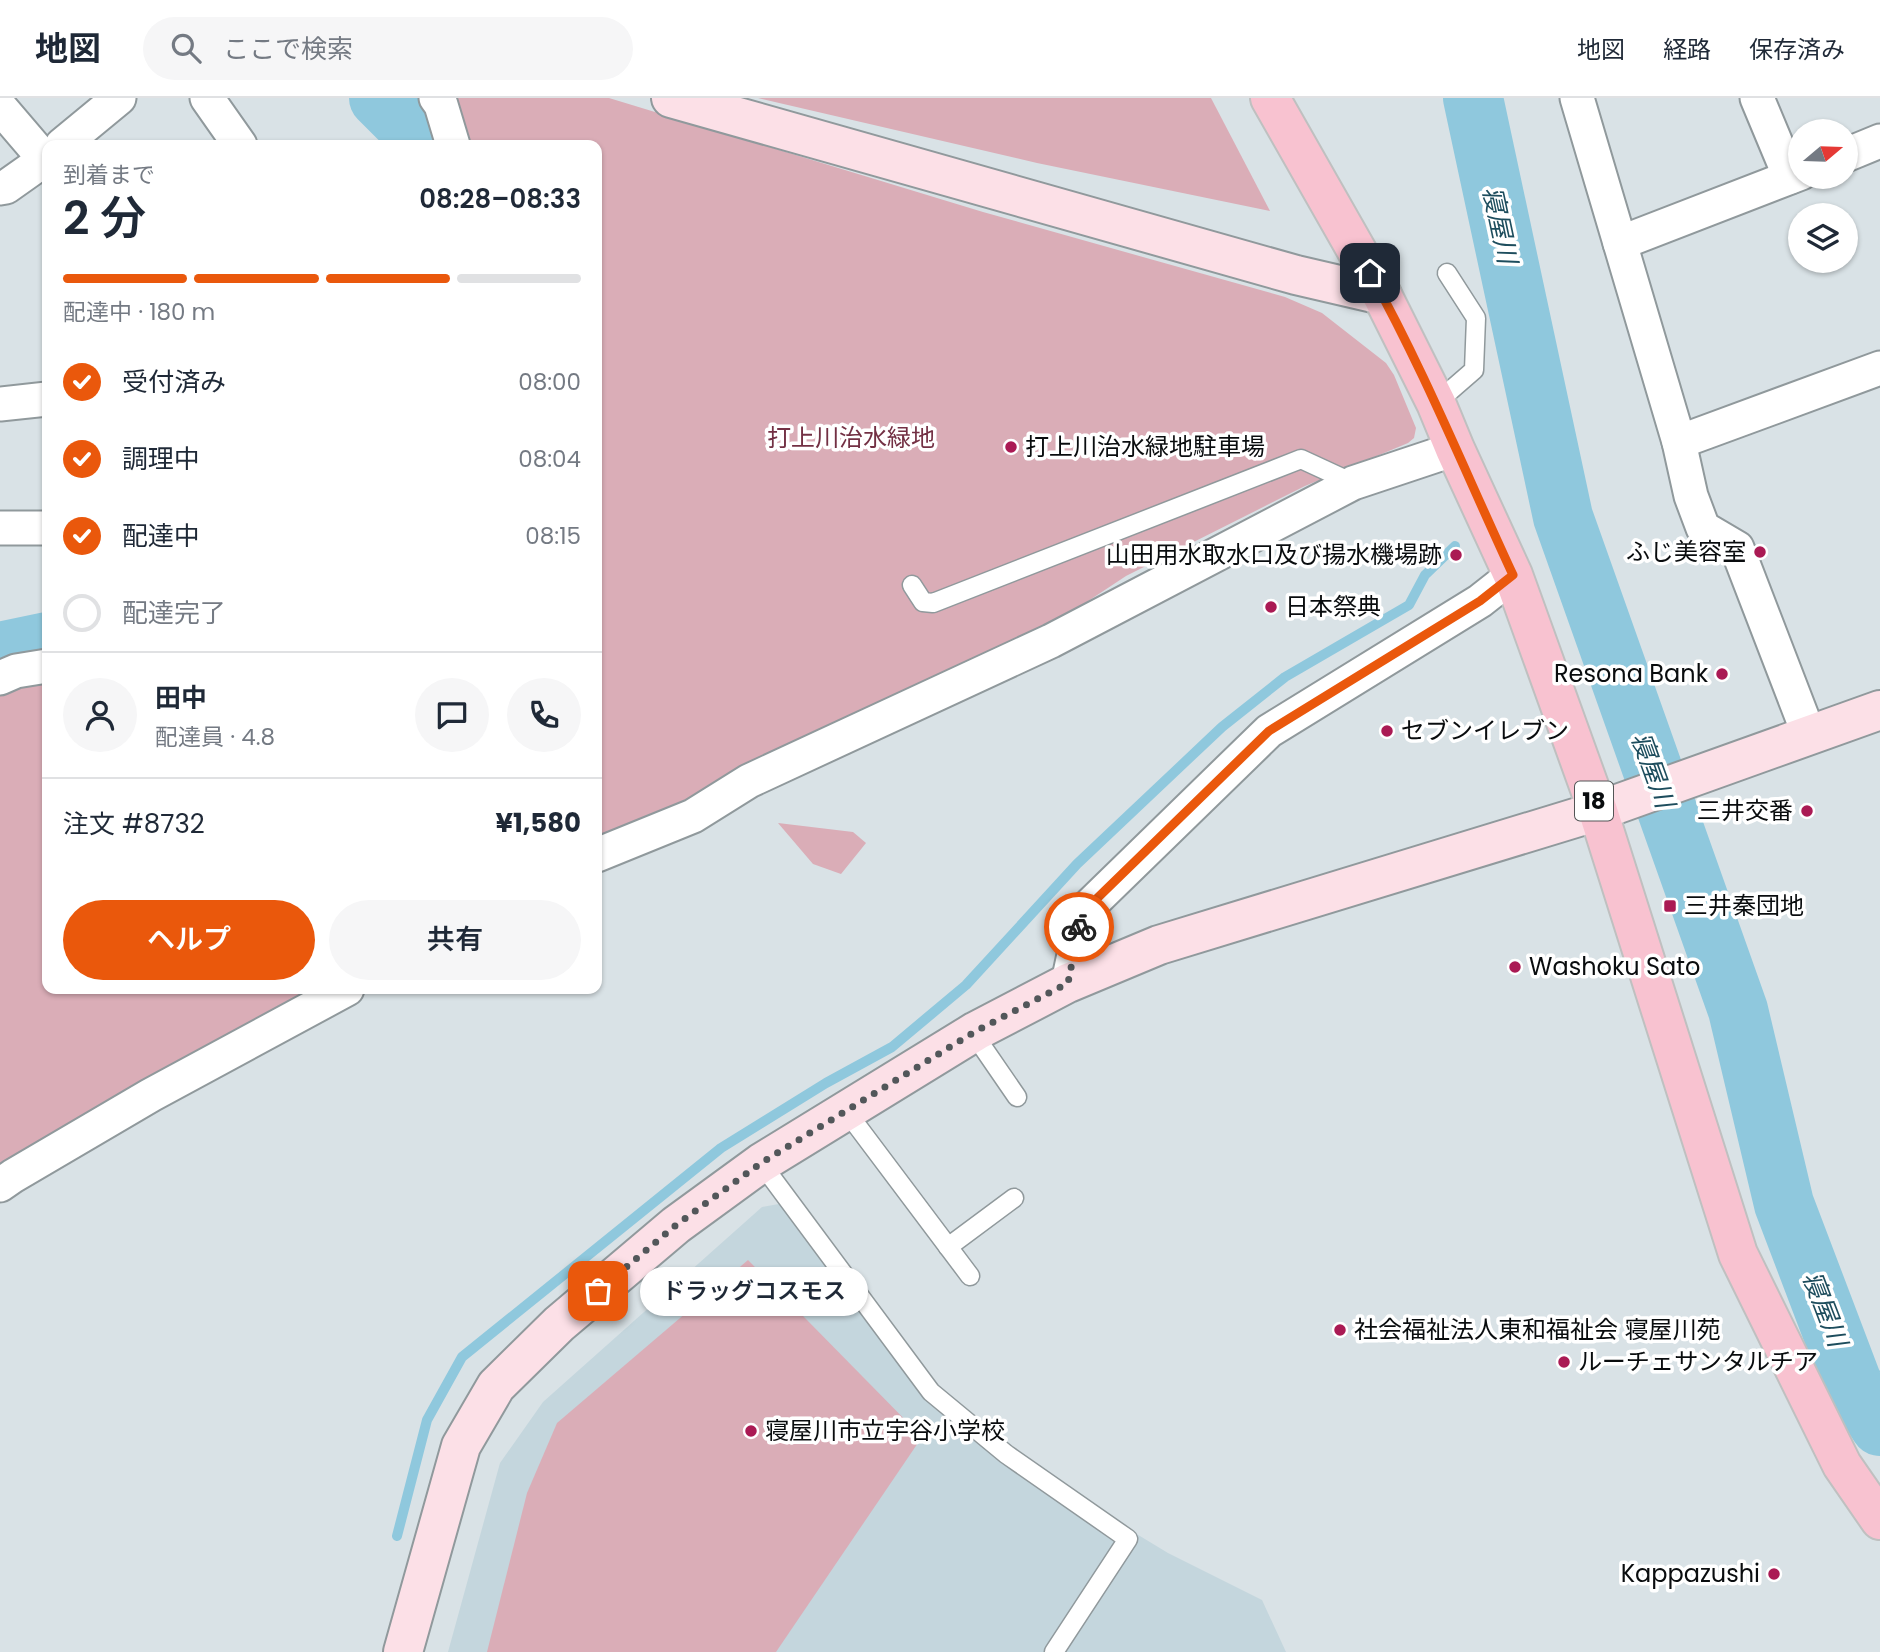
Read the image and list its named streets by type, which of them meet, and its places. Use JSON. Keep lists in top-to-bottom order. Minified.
{"streets":{"main road":["18"]},"water":["寝屋川"],"parks":["打上川治水緑地"],"places":{"other":["打上川治水緑地駐車場","ふじ美容室","山田用水取水口及び揚水機場跡","日本祭典","Resona Bank","セブンイレブン","三井交番","Washoku Sato","ドラッグコスモス","社会福祉法人東和福祉会 寝屋川苑","ルーチェサンタルチア","寝屋川市立宇谷小学校","Kappazushi"],"transit":["三井秦団地"]},"north":"right","page":{"header":"地図","search":"ここで検索","nav":["地図","経路","保存済み"],"heading":["2 分","到着まで","08:28–08:33"],"panel":["田中","配達員 · 4.8","注文 #8732","¥1,580"],"bar":"配達中 · 180 m","list":[["受付済み","08:00"],["調理中","08:04"],["配達中","08:15"],"配達完了"],"buttons":["ヘルプ","共有"],"bubble":"ドラッグコスモス"}}
